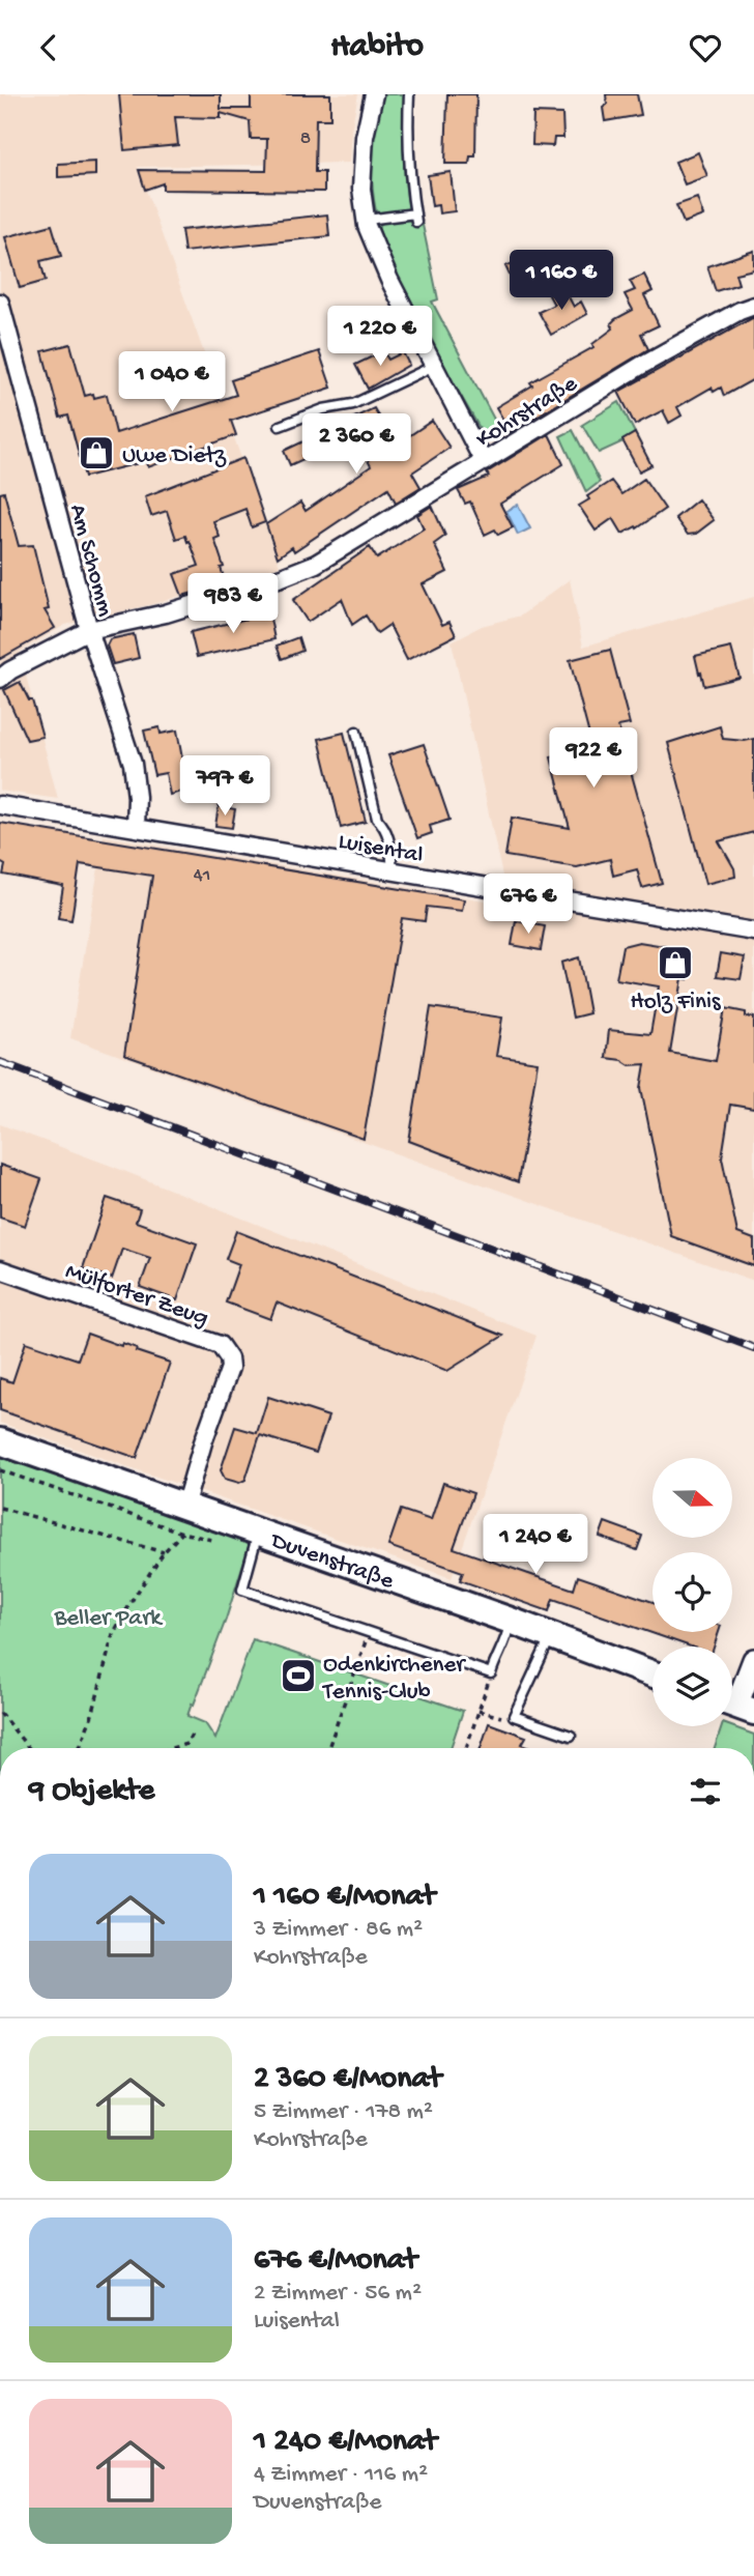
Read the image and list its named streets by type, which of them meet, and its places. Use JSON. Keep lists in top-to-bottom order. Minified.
{"streets":{"main road":["Duvenstraße"],"street":["Kohrstraße","Am Schomm","Luisental","Mülforter Zeug"]},"crossings":[["Kohrstraße","Am Schomm"],["Am Schomm","Luisental"],["Mülforter Zeug","Duvenstraße"]],"parks":["Beller Park"],"places":{"shop":["Uwe Dietz","Holz Finis"],"sports":["Odenkirchener Tennis-Club"]},"house_numbers":["8","41"],"north":"right","page":{"header":"Habito","price":["1 160 €","1 220 €","1 040 €","2 360 €","983 €","922 €","797 €","676 €","1 240 €"],"heading":"9 Objekte","list":[{"name":"1 160 €/Monat","note":"3 Zimmer · 86 m² · Kohrstraße"},{"name":"2 360 €/Monat","note":"5 Zimmer · 178 m² · Kohrstraße"},{"name":"676 €/Monat","note":"2 Zimmer · 56 m² · Luisental"},{"name":"1 240 €/Monat","note":"4 Zimmer · 116 m² · Duvenstraße"}]}}
